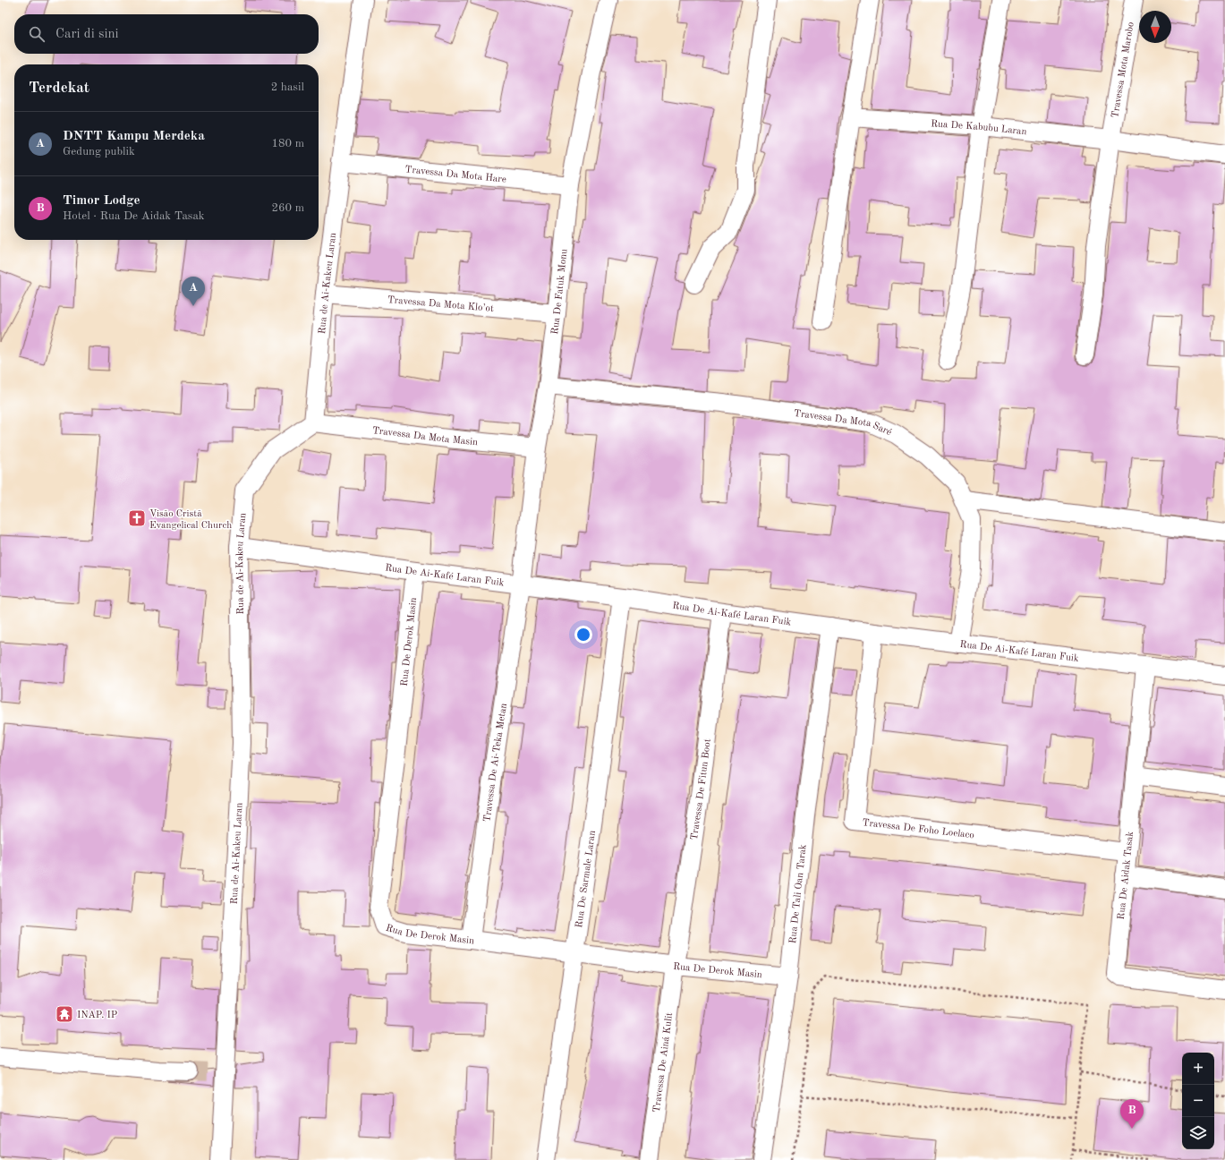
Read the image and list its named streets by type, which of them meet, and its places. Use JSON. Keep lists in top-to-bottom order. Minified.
{"streets":{"street":["Travessa Mota Marobo","Rua De Kabubu Laran","Travessa Da Mota Hare","Rua de Ai-Kakeu Laran","Rua De Fatuk Monu","Travessa Da Mota Klo’ot","Travessa Da Mota Saré","Travessa Da Mota Masin","Rua De Ai-Kafé Laran Fuik","Rua De Derok Masin","Travessa De Ai-Teka Metan","Travessa De Fitun Boot","Travessa De Foho Loelaco","Rua De Aidak Tasak","Rua De Sarmale Laran","Rua De Tali Oan Tarak","Travessa De Ainá Kulit"]},"crossings":[["Travessa Mota Marobo","Rua De Kabubu Laran"],["Travessa Da Mota Hare","Rua de Ai-Kakeu Laran"],["Travessa Da Mota Hare","Rua De Fatuk Monu"],["Rua de Ai-Kakeu Laran","Travessa Da Mota Klo’ot"],["Rua de Ai-Kakeu Laran","Travessa Da Mota Masin"],["Rua de Ai-Kakeu Laran","Rua De Ai-Kafé Laran Fuik"],["Rua De Fatuk Monu","Travessa Da Mota Klo’ot"],["Rua De Fatuk Monu","Travessa Da Mota Saré"],["Rua De Fatuk Monu","Travessa Da Mota Masin"],["Rua De Fatuk Monu","Rua De Ai-Kafé Laran Fuik"],["Rua De Fatuk Monu","Travessa De Ai-Teka Metan"],["Travessa Da Mota Saré","Rua De Ai-Kafé Laran Fuik"],["Rua De Ai-Kafé Laran Fuik","Rua De Derok Masin"],["Rua De Ai-Kafé Laran Fuik","Travessa De Ai-Teka Metan"],["Rua De Ai-Kafé Laran Fuik","Travessa De Fitun Boot"],["Rua De Ai-Kafé Laran Fuik","Travessa De Foho Loelaco"],["Rua De Ai-Kafé Laran Fuik","Rua De Aidak Tasak"],["Rua De Ai-Kafé Laran Fuik","Rua De Sarmale Laran"],["Rua De Ai-Kafé Laran Fuik","Rua De Tali Oan Tarak"],["Rua De Derok Masin","Travessa De Ai-Teka Metan"],["Rua De Derok Masin","Travessa De Fitun Boot"],["Rua De Derok Masin","Rua De Sarmale Laran"],["Rua De Derok Masin","Rua De Tali Oan Tarak"],["Rua De Derok Masin","Travessa De Ainá Kulit"],["Travessa De Fitun Boot","Travessa De Ainá Kulit"],["Travessa De Foho Loelaco","Rua De Aidak Tasak"]],"places":{"church":["Visão Cristã Evangelical Church"],"temple":["INAP. IP"]},"north":"bottom","page":{"search":"Cari di sini","heading":["Terdekat","2 hasil"],"list":[{"mark":"A","name":"DNTT Kampu Merdeka","note":"Gedung publik","value":"180 m"},{"mark":"B","name":"Timor Lodge","note":"Hotel · Rua De Aidak Tasak","value":"260 m"}],"pins":["A","B"],"map_buttons":["+","−"]}}
